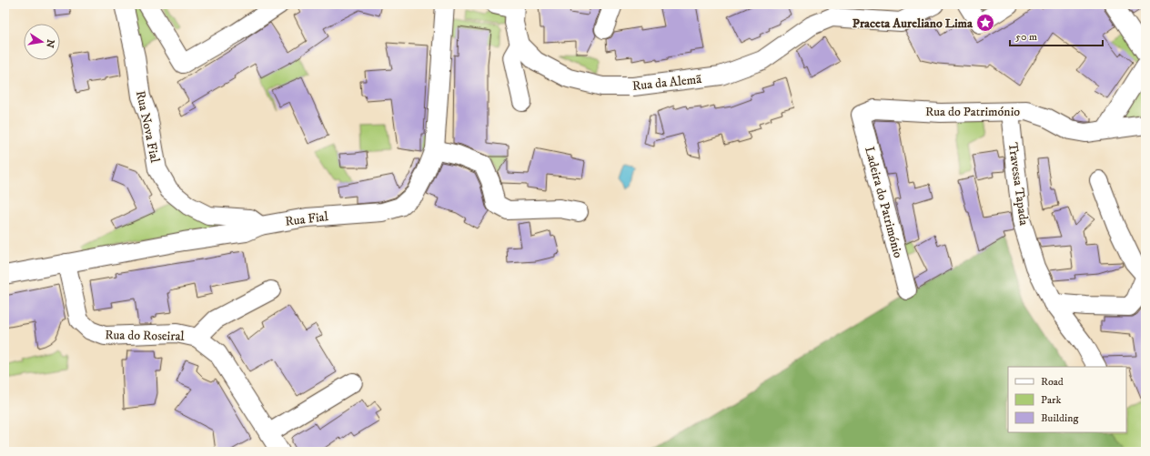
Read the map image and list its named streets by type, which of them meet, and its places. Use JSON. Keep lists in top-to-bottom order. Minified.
{"streets":{"street":["Rua da Alemã","Rua do Património","Rua Nova Fial","Travessa Tapada","Ladeira do Património","Rua Fial","Rua do Roseiral"]},"crossings":[["Rua do Património","Travessa Tapada"],["Rua do Património","Ladeira do Património"],["Rua Nova Fial","Rua Fial"],["Rua Fial","Rua do Roseiral"]],"places":{"place":["Praceta Aureliano Lima"]},"legend":["Road","Park","Building"],"scale_bar":"50 m","north":"right"}
